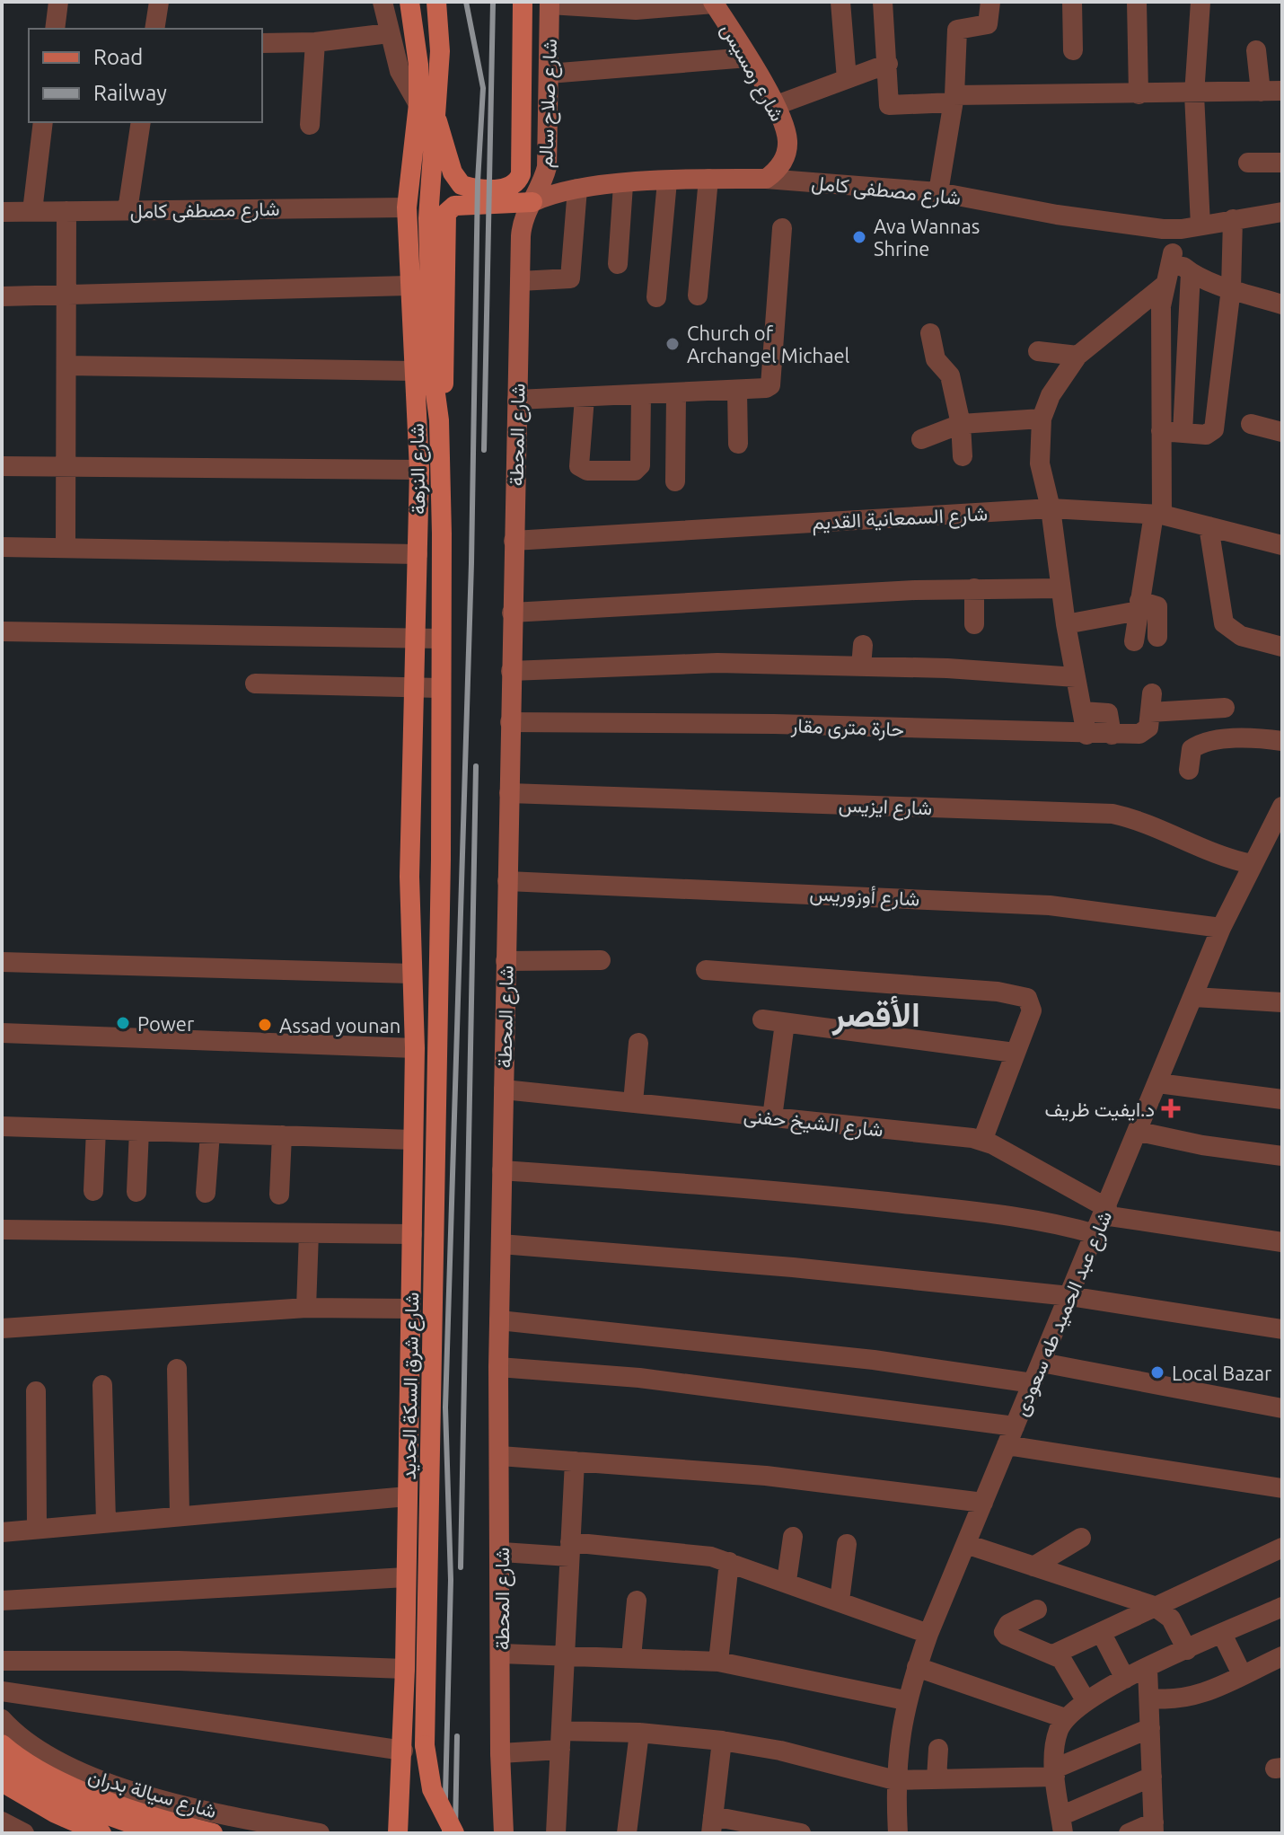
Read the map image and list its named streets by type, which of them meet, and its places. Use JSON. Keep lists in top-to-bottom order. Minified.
{"streets":{"main road":["شارع رمسيس","شارع صلاح سالم","شارع مصطفى كامل","شارع المحطة","شارع النزهة","شارع شرق السكة الحديد"],"street":["شارع السمعانية القديم","حارة مترى مقار","شارع ايزيس","شارع أوزوريس","شارع الشيخ حفنى","شارع عبد الحميد طه سعودى","شارع سيالة بدران"]},"crossings":[["شارع رمسيس","شارع مصطفى كامل"],["شارع صلاح سالم","شارع مصطفى كامل"],["شارع صلاح سالم","شارع المحطة"],["شارع مصطفى كامل","شارع المحطة"],["شارع مصطفى كامل","شارع النزهة"],["شارع المحطة","شارع السمعانية القديم"],["شارع المحطة","حارة مترى مقار"],["شارع المحطة","شارع ايزيس"],["شارع المحطة","شارع أوزوريس"],["شارع المحطة","شارع الشيخ حفنى"],["شارع النزهة","شارع شرق السكة الحديد"],["شارع ايزيس","شارع عبد الحميد طه سعودى"],["شارع أوزوريس","شارع عبد الحميد طه سعودى"],["شارع الشيخ حفنى","شارع عبد الحميد طه سعودى"]],"districts":["الأقصر"],"places":{"other":["Ava Wannas Shrine","Church of Archangel Michael","Power","Assad younan","Local Bazar"],"health":["د.ايفيت ظريف"]},"legend":["Road","Railway"]}
